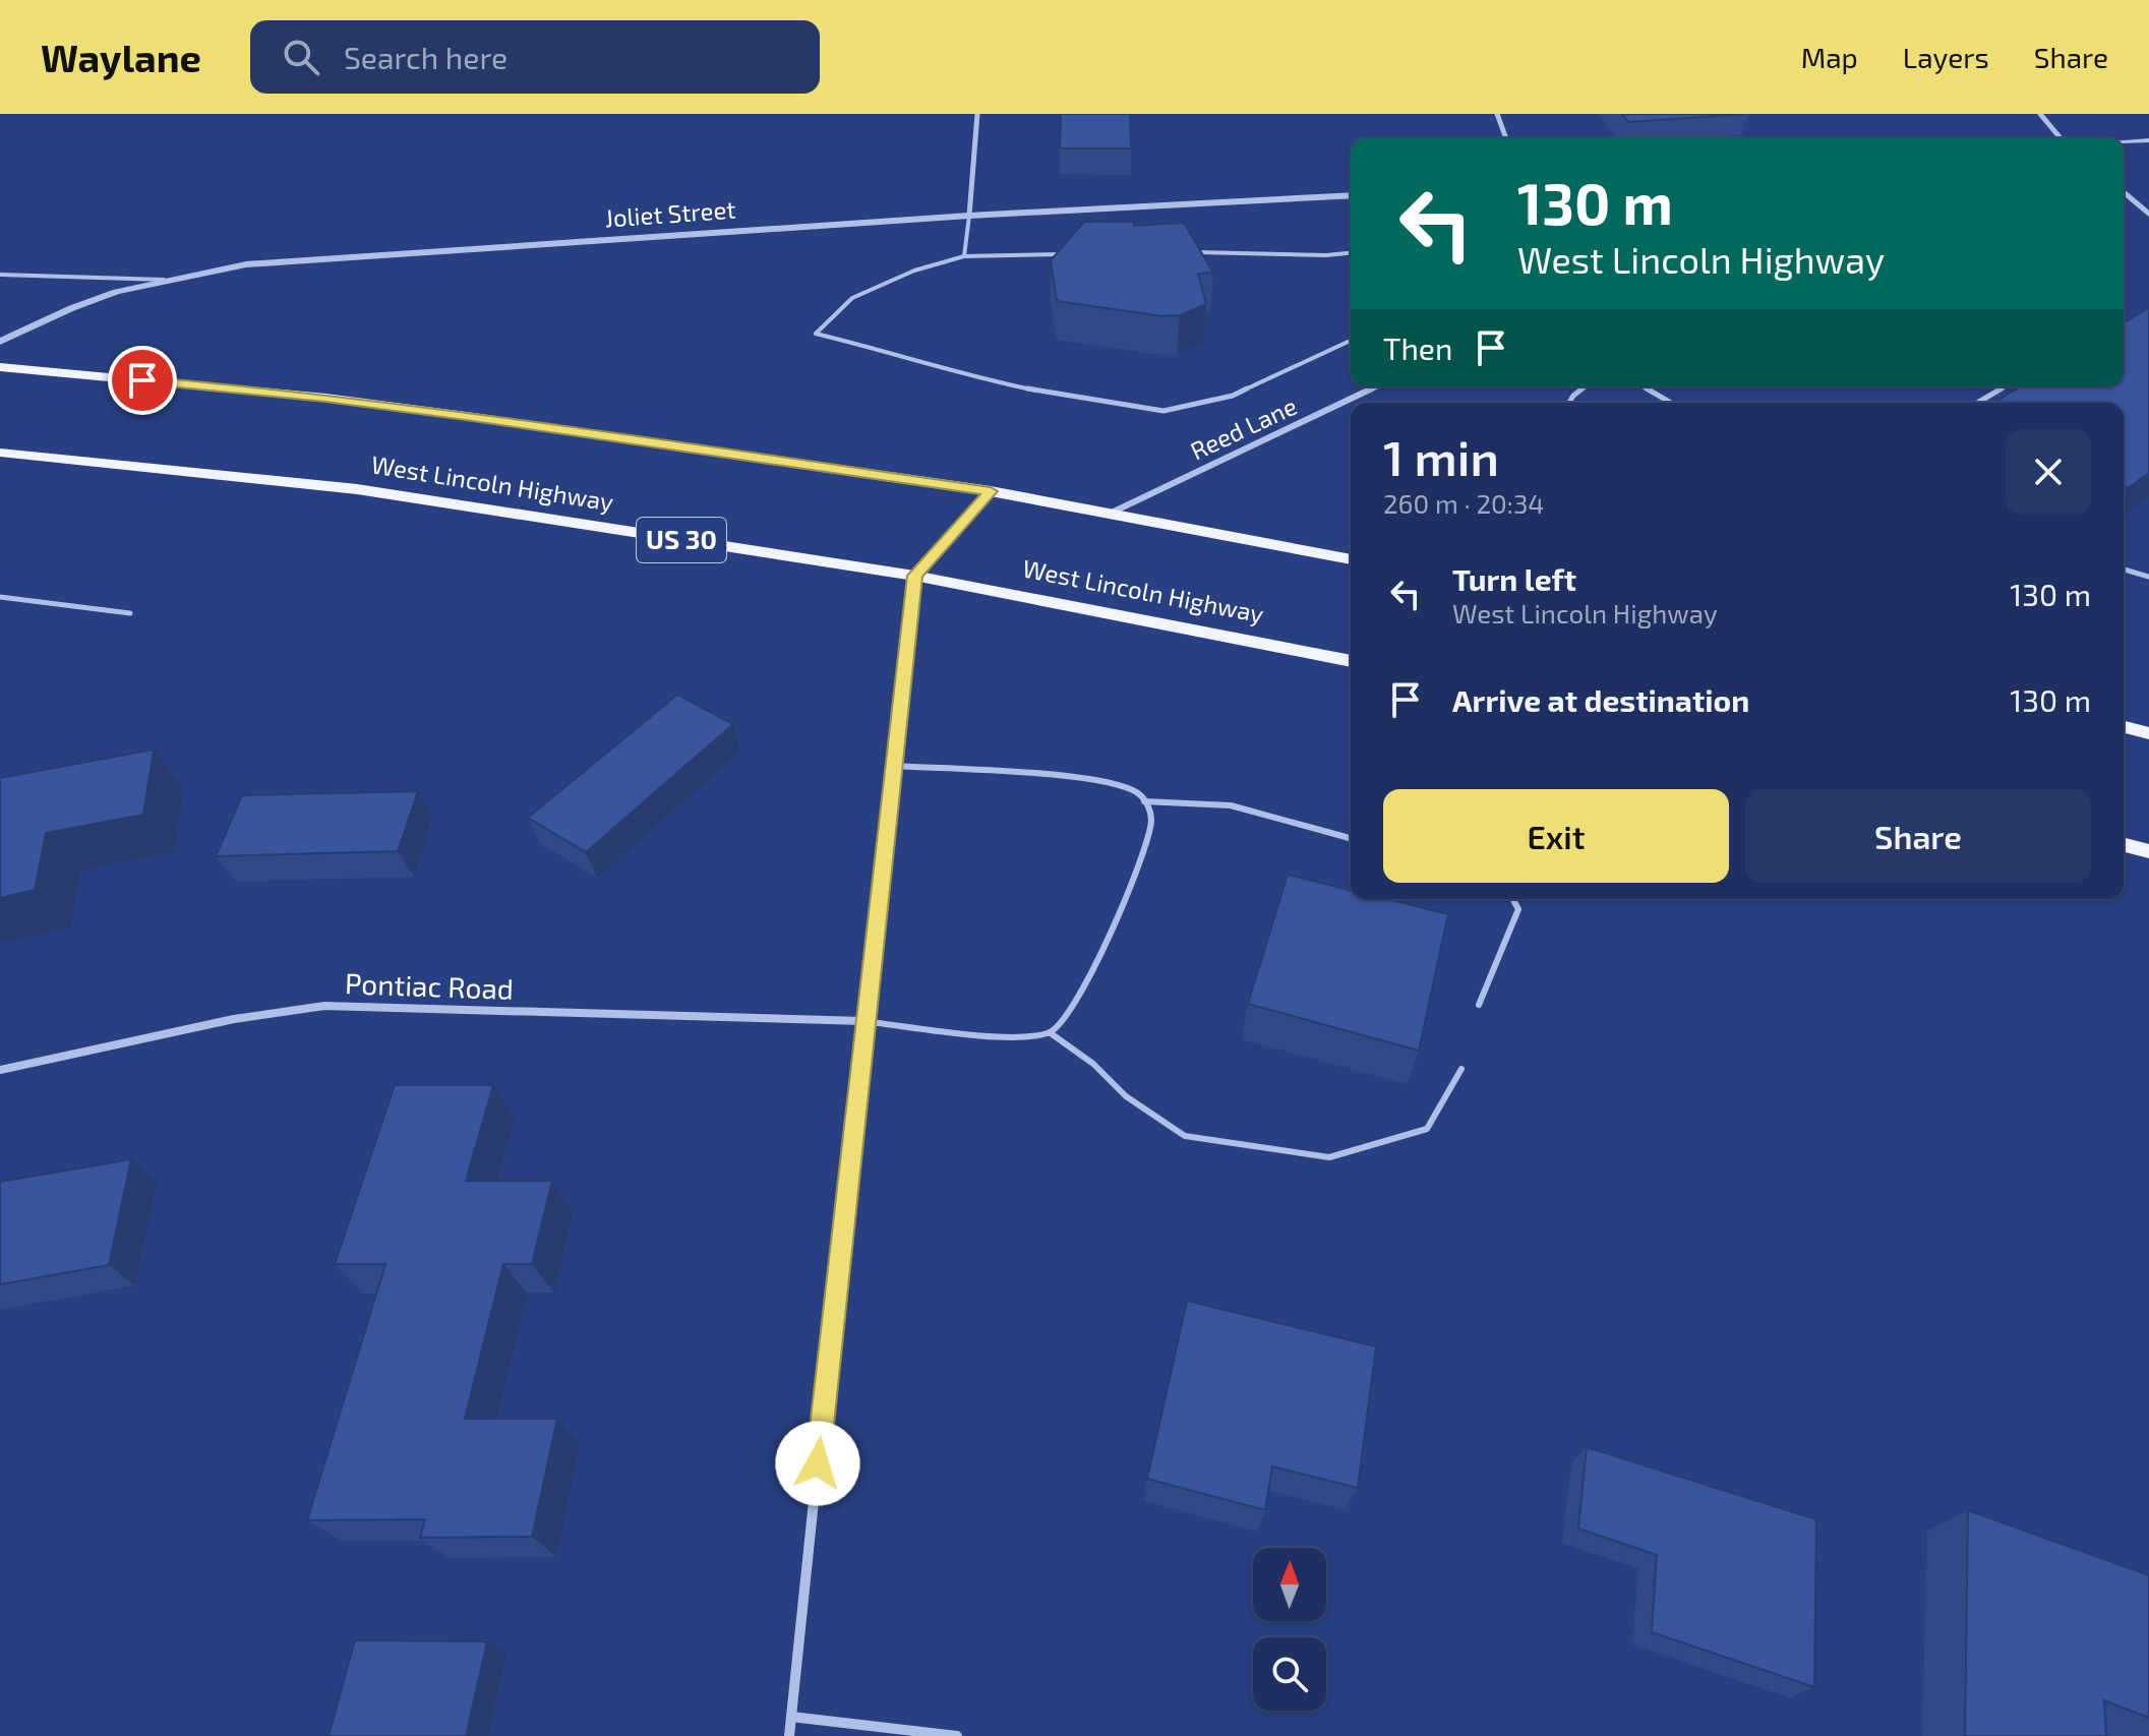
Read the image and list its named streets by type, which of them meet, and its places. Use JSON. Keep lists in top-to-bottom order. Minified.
{"streets":{"main road":["West Lincoln Highway","US 30"],"street":["Joliet Street","Reed Lane","Pontiac Road"]},"north":"top","page":{"header":"Waylane","search":"Search here","nav":["Map","Layers","Share"],"turn":["130 m","West Lincoln Highway"],"then":"Then","heading":["1 min","260 m · 20:34"],"list":[{"name":"Turn left","note":"West Lincoln Highway","value":"130 m"},{"name":"Arrive at destination","value":"130 m"}],"buttons":["Exit","Share"]}}
